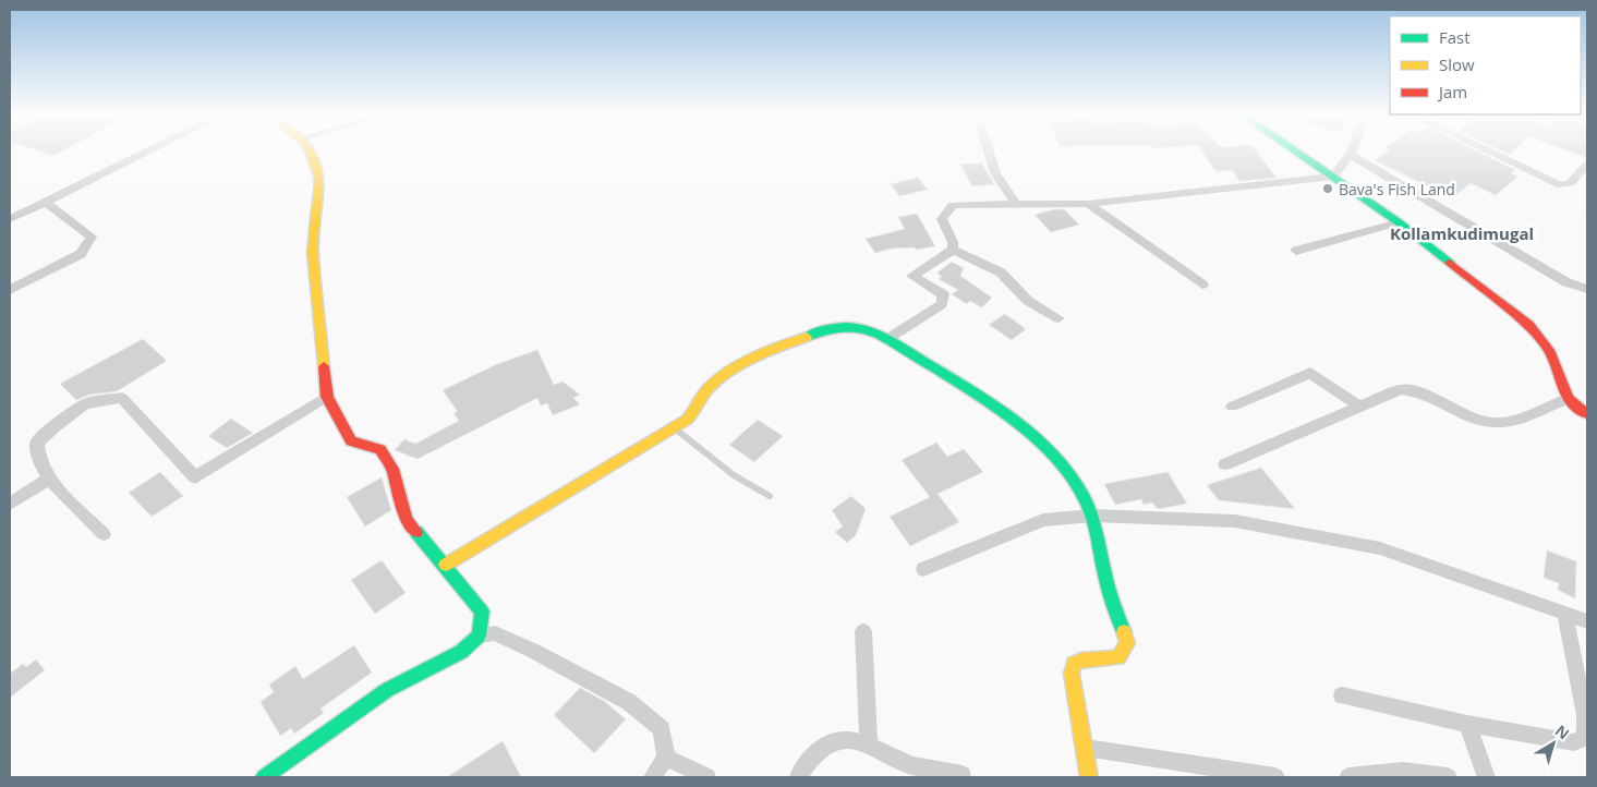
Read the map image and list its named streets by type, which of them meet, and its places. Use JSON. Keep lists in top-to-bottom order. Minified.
{"districts":["Kollamkudimugal"],"places":["Bava's Fish Land"],"legend":["Fast","Slow","Jam"],"north":"top right"}
